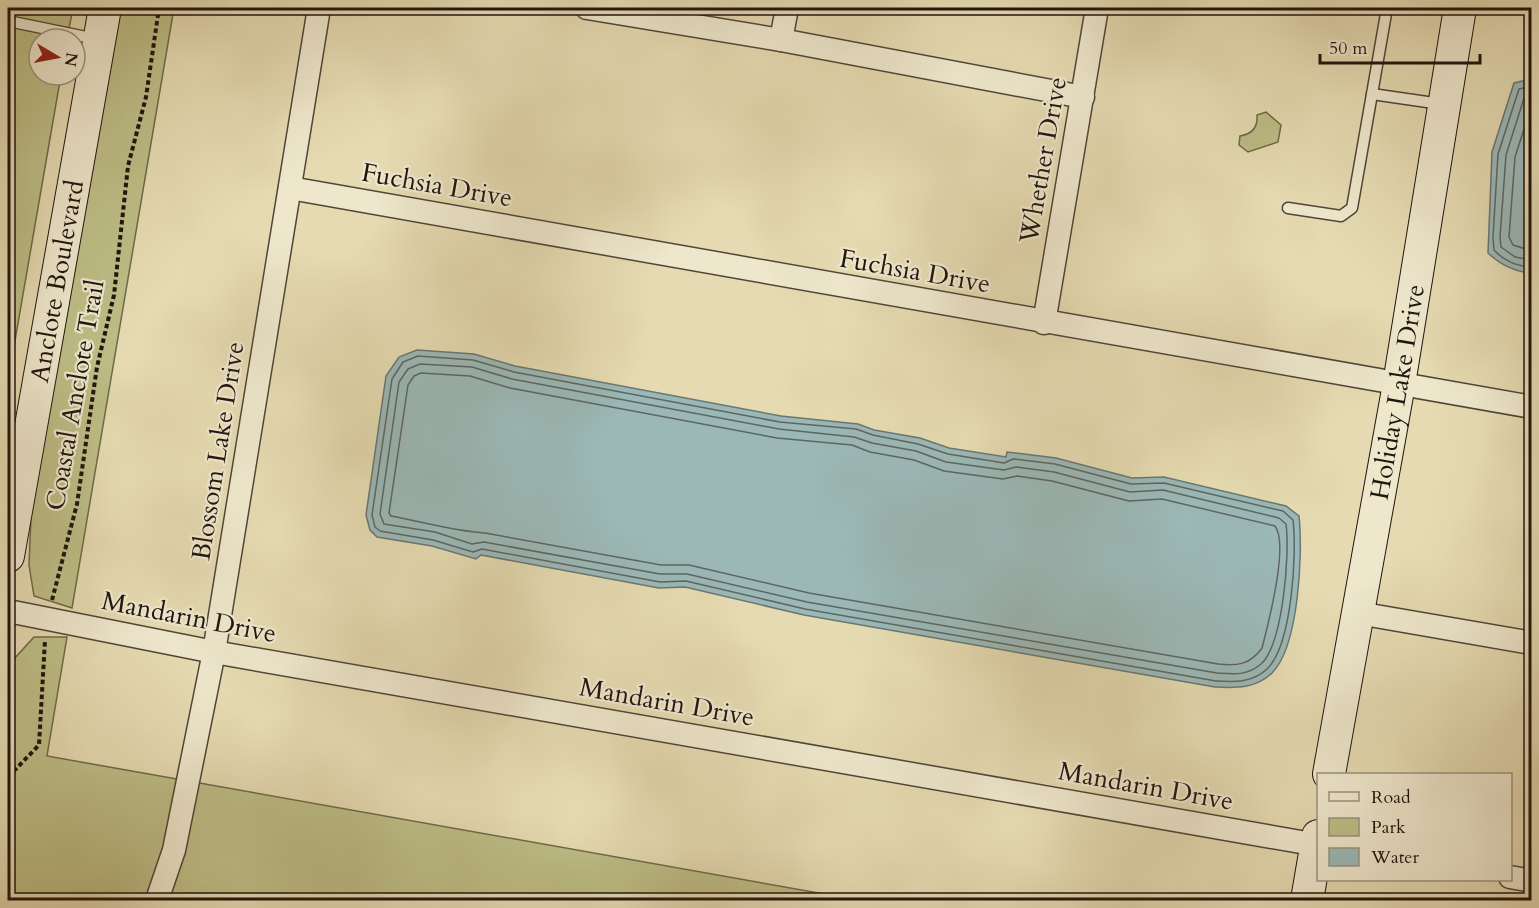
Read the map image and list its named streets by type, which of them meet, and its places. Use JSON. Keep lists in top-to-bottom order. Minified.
{"streets":{"street":["Whether Drive","Fuchsia Drive","Anclote Boulevard","Holiday Lake Drive","Blossom Lake Drive","Mandarin Drive"],"path":["Coastal Anclote Trail"]},"crossings":[["Whether Drive","Fuchsia Drive"],["Fuchsia Drive","Holiday Lake Drive"],["Fuchsia Drive","Blossom Lake Drive"],["Coastal Anclote Trail","Mandarin Drive"],["Blossom Lake Drive","Mandarin Drive"]],"legend":["Road","Park","Water"],"scale_bar":"50 m","north":"right"}
